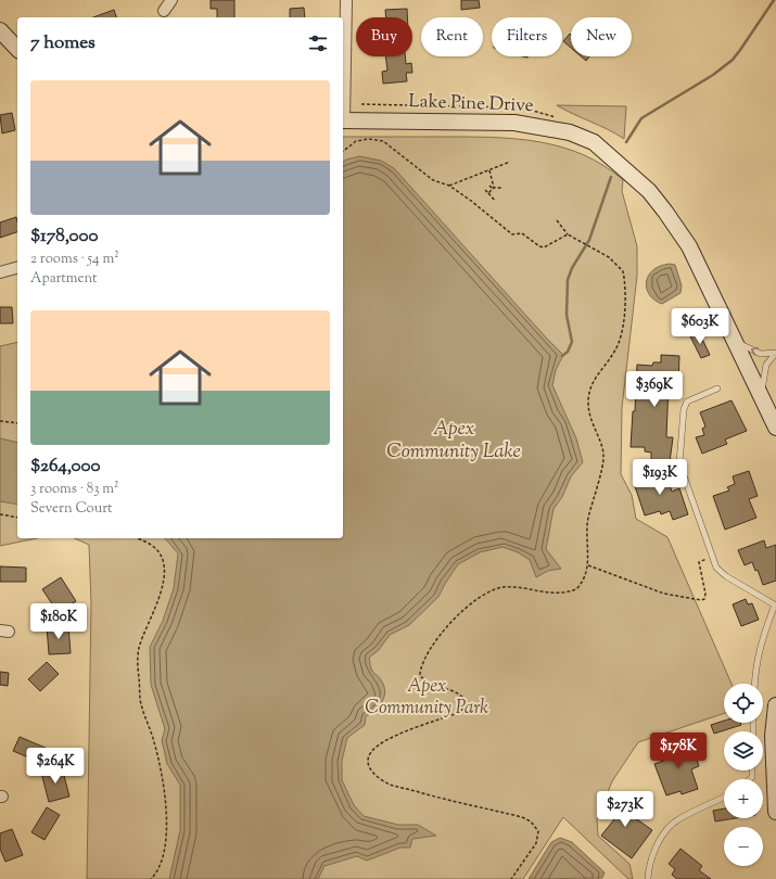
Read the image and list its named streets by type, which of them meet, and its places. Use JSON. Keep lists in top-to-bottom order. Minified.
{"streets":{"main road":["Lake Pine Drive"]},"water":["Apex Community Lake"],"parks":["Apex Community Park"],"page":{"chip":["Buy","Rent","Filters","New"],"heading":"7 homes","list":[{"name":"$178,000","note":"2 rooms · 54 m² · Apartment"},{"name":"$264,000","note":"3 rooms · 83 m² · Severn Court"}],"price":["$603K","$369K","$193K","$180K","$178K","$264K","$273K"],"map_buttons":["+","−"]}}
